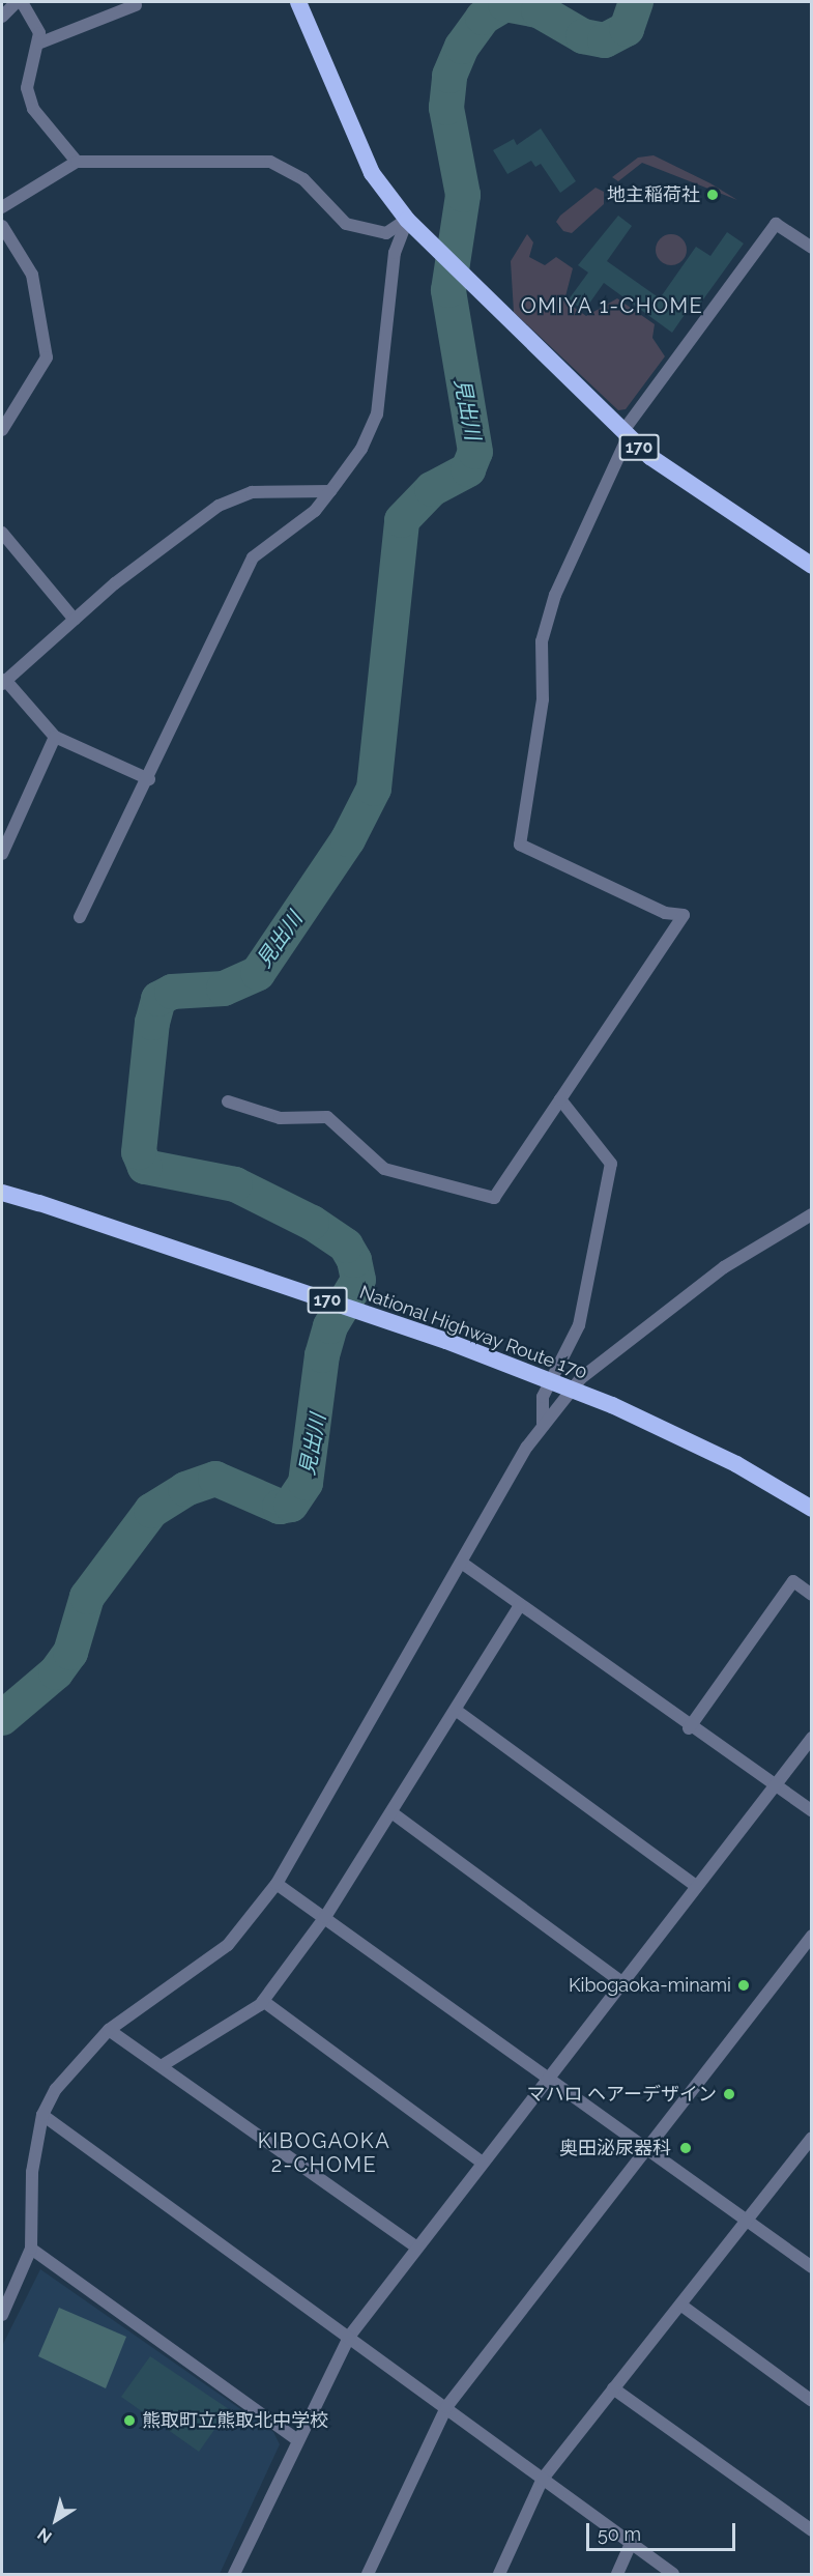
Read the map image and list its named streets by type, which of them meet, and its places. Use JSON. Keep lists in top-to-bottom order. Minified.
{"streets":{"highway":["170","National Highway Route 170"]},"districts":["OMIYA 1-CHOME","KIBOGAOKA 2-CHOME"],"water":["見出川"],"places":["地主稲荷社","Kibogaoka-minami","マハロ ヘアーデザイン","奥田泌尿器科","熊取町立熊取北中学校"],"scale_bar":"50 m","north":"bottom left"}
